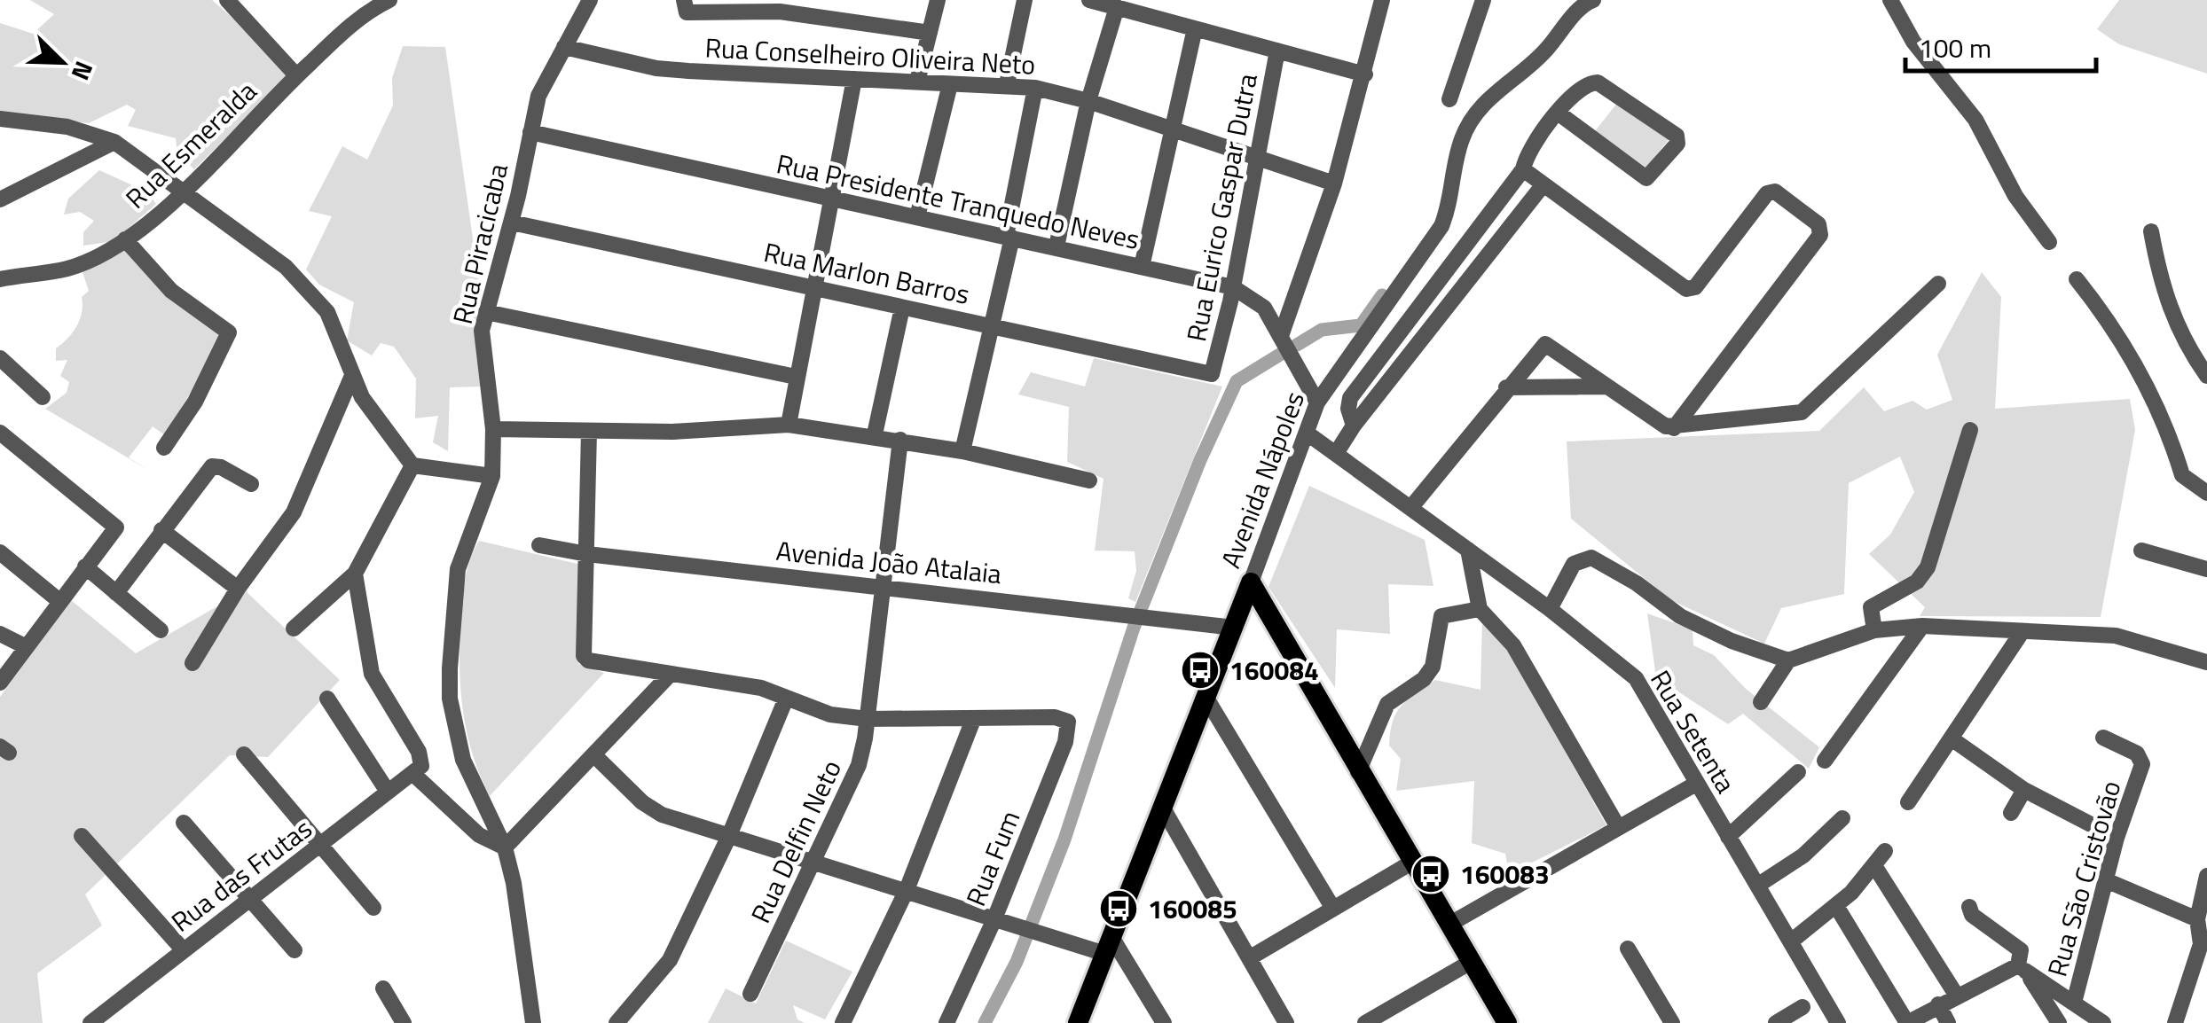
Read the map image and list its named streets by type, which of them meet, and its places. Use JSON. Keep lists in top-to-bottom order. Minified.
{"streets":{"main road":["Avenida Nápoles"],"street":["Rua Conselheiro Oliveira Neto","Rua Esmeralda","Rua Presidente Tranquedo Neves","Rua Eurico Gaspar Dutra","Rua Piracicaba","Rua Marlon Barros","Avenida João Atalaia","Rua Setenta","Rua Delfin Neto","Rua Fum","Rua das Frutas","Rua São Cristovão"]},"crossings":[["Rua Conselheiro Oliveira Neto","Rua Eurico Gaspar Dutra"],["Rua Conselheiro Oliveira Neto","Rua Piracicaba"],["Rua Presidente Tranquedo Neves","Rua Eurico Gaspar Dutra"],["Rua Presidente Tranquedo Neves","Rua Piracicaba"],["Rua Presidente Tranquedo Neves","Avenida Nápoles"],["Rua Eurico Gaspar Dutra","Rua Marlon Barros"],["Rua Piracicaba","Rua Marlon Barros"],["Avenida Nápoles","Avenida João Atalaia"],["Avenida Nápoles","Rua Setenta"],["Avenida João Atalaia","Rua Delfin Neto"]],"places":{"bus stop":["160084","160083","160085"]},"scale_bar":"100 m","north":"bottom right"}
